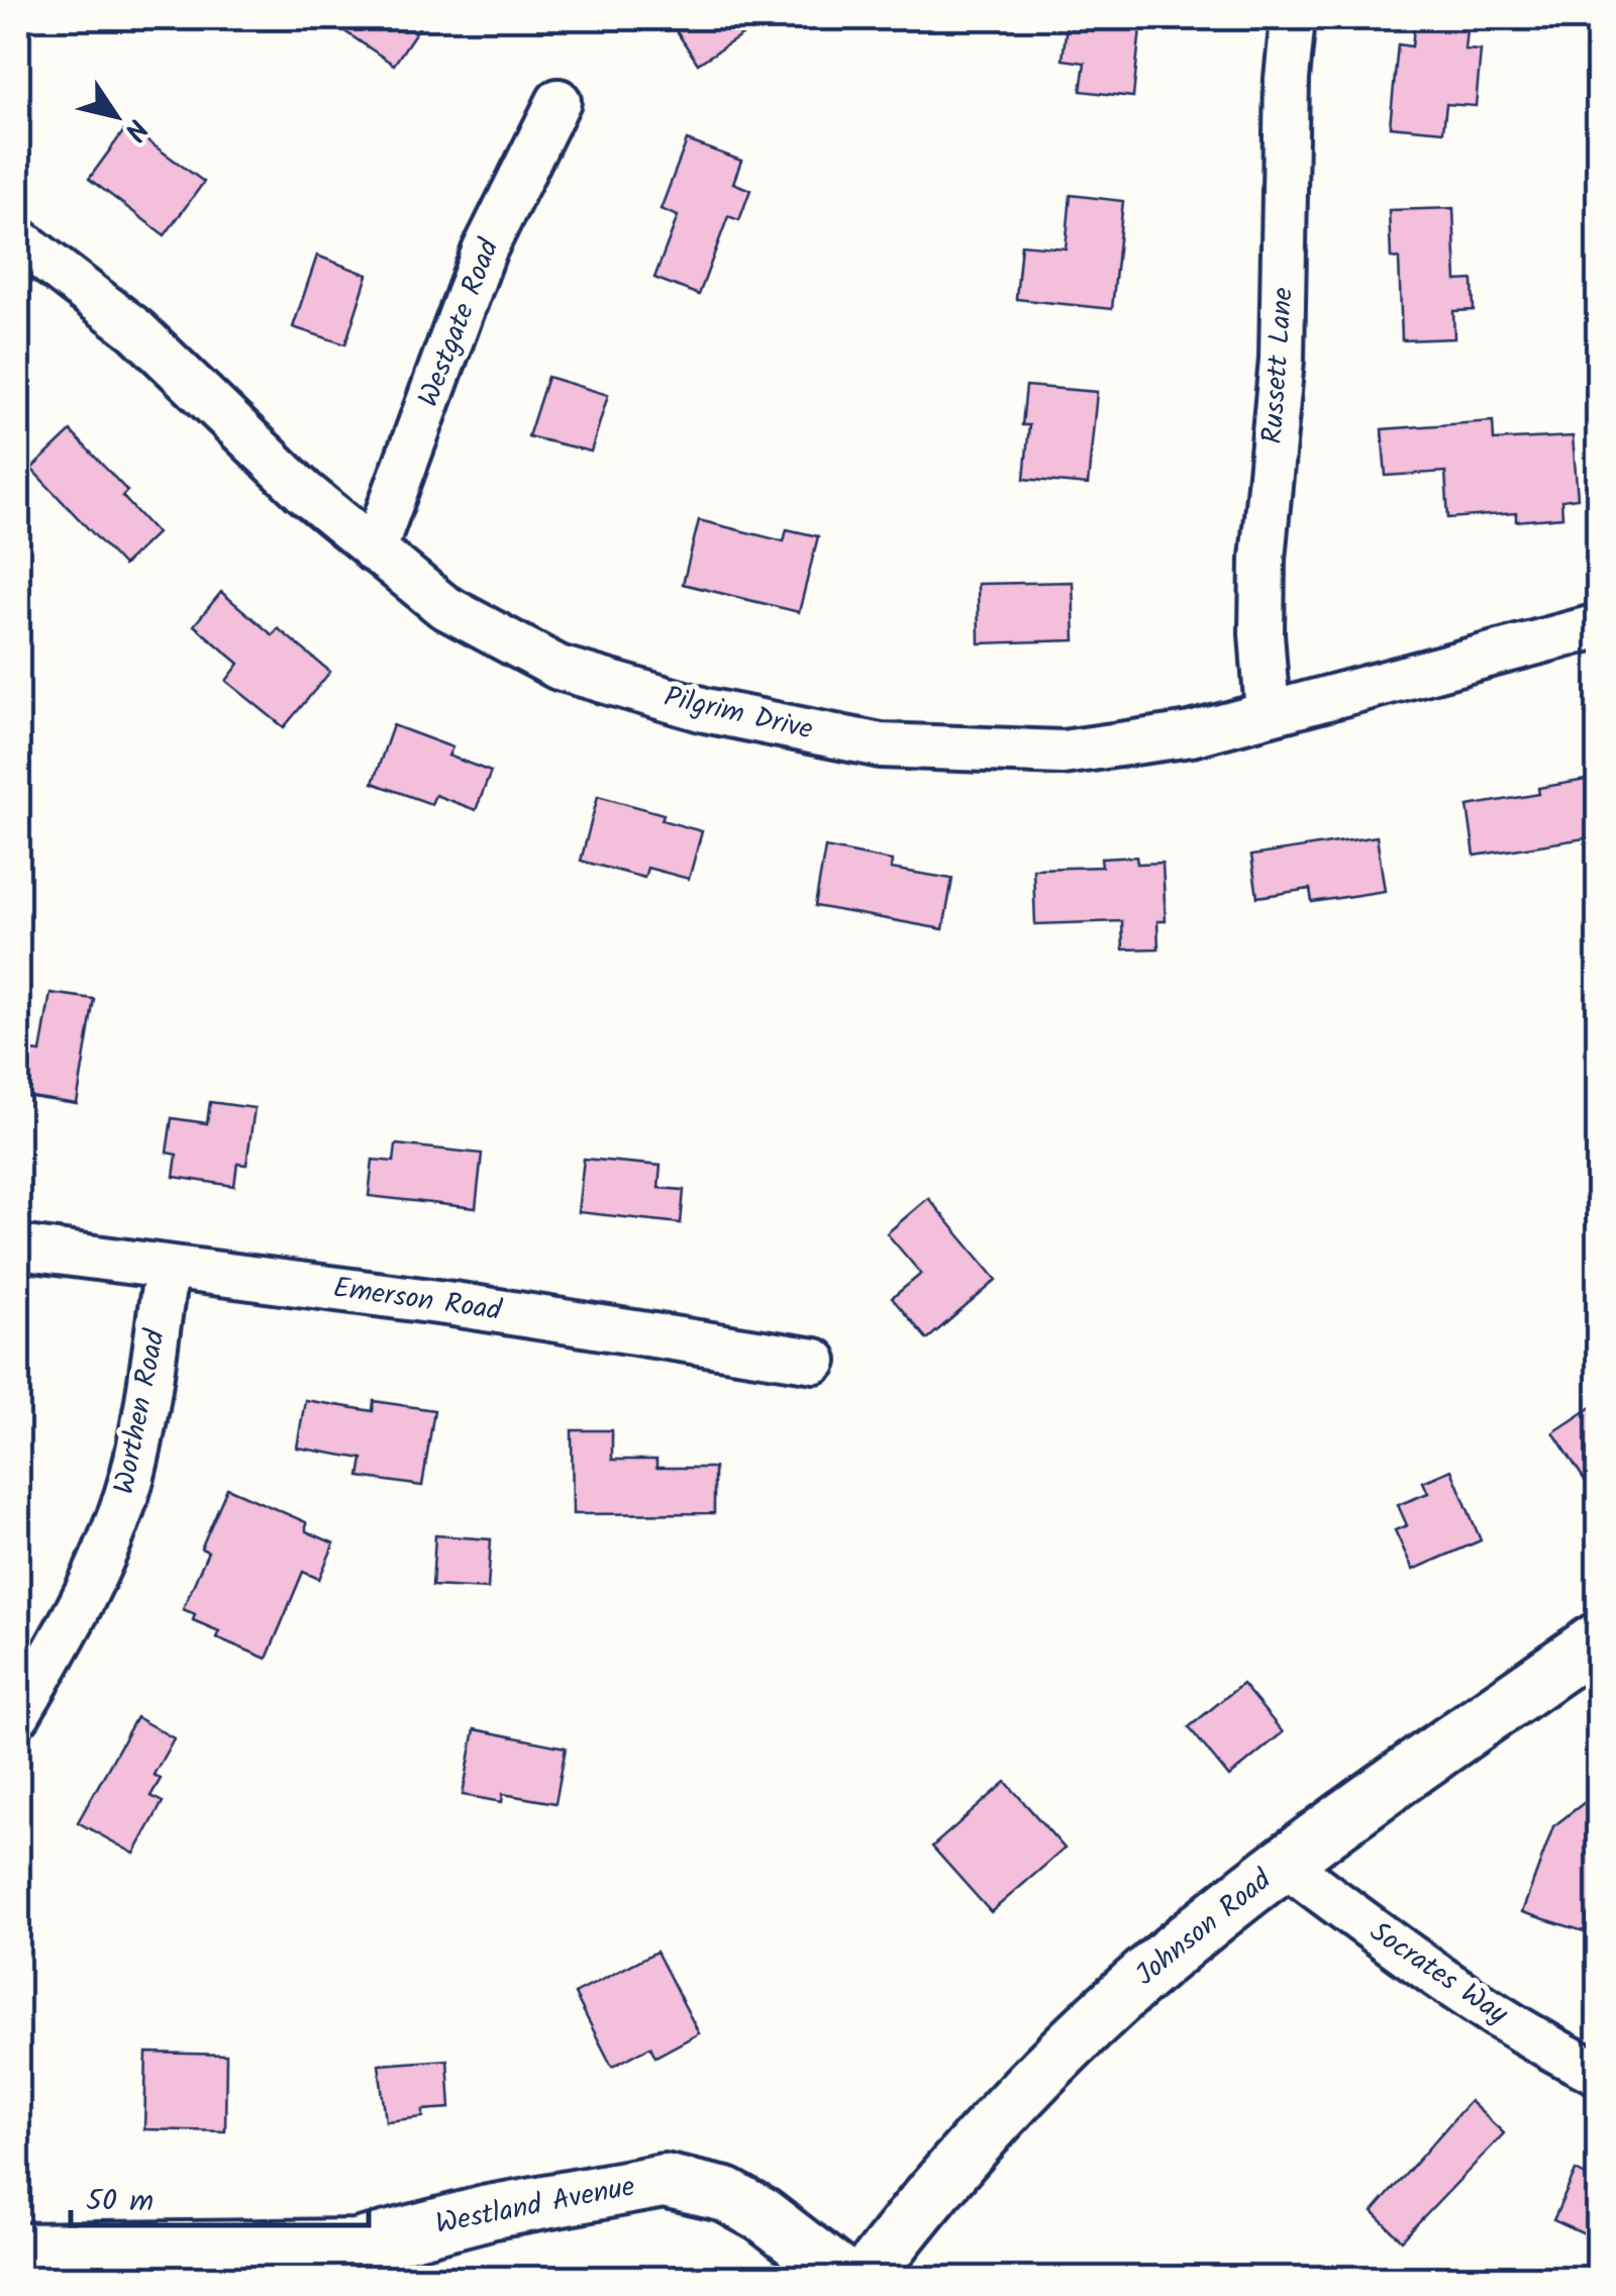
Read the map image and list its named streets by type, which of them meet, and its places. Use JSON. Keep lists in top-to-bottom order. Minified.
{"streets":{"street":["Westgate Road","Russett Lane","Pilgrim Drive","Emerson Road","Worthen Road","Johnson Road","Socrates Way","Westland Avenue"]},"crossings":[["Westgate Road","Pilgrim Drive"],["Russett Lane","Pilgrim Drive"],["Emerson Road","Worthen Road"],["Johnson Road","Socrates Way"]],"scale_bar":"50 m","north":"bottom right"}
